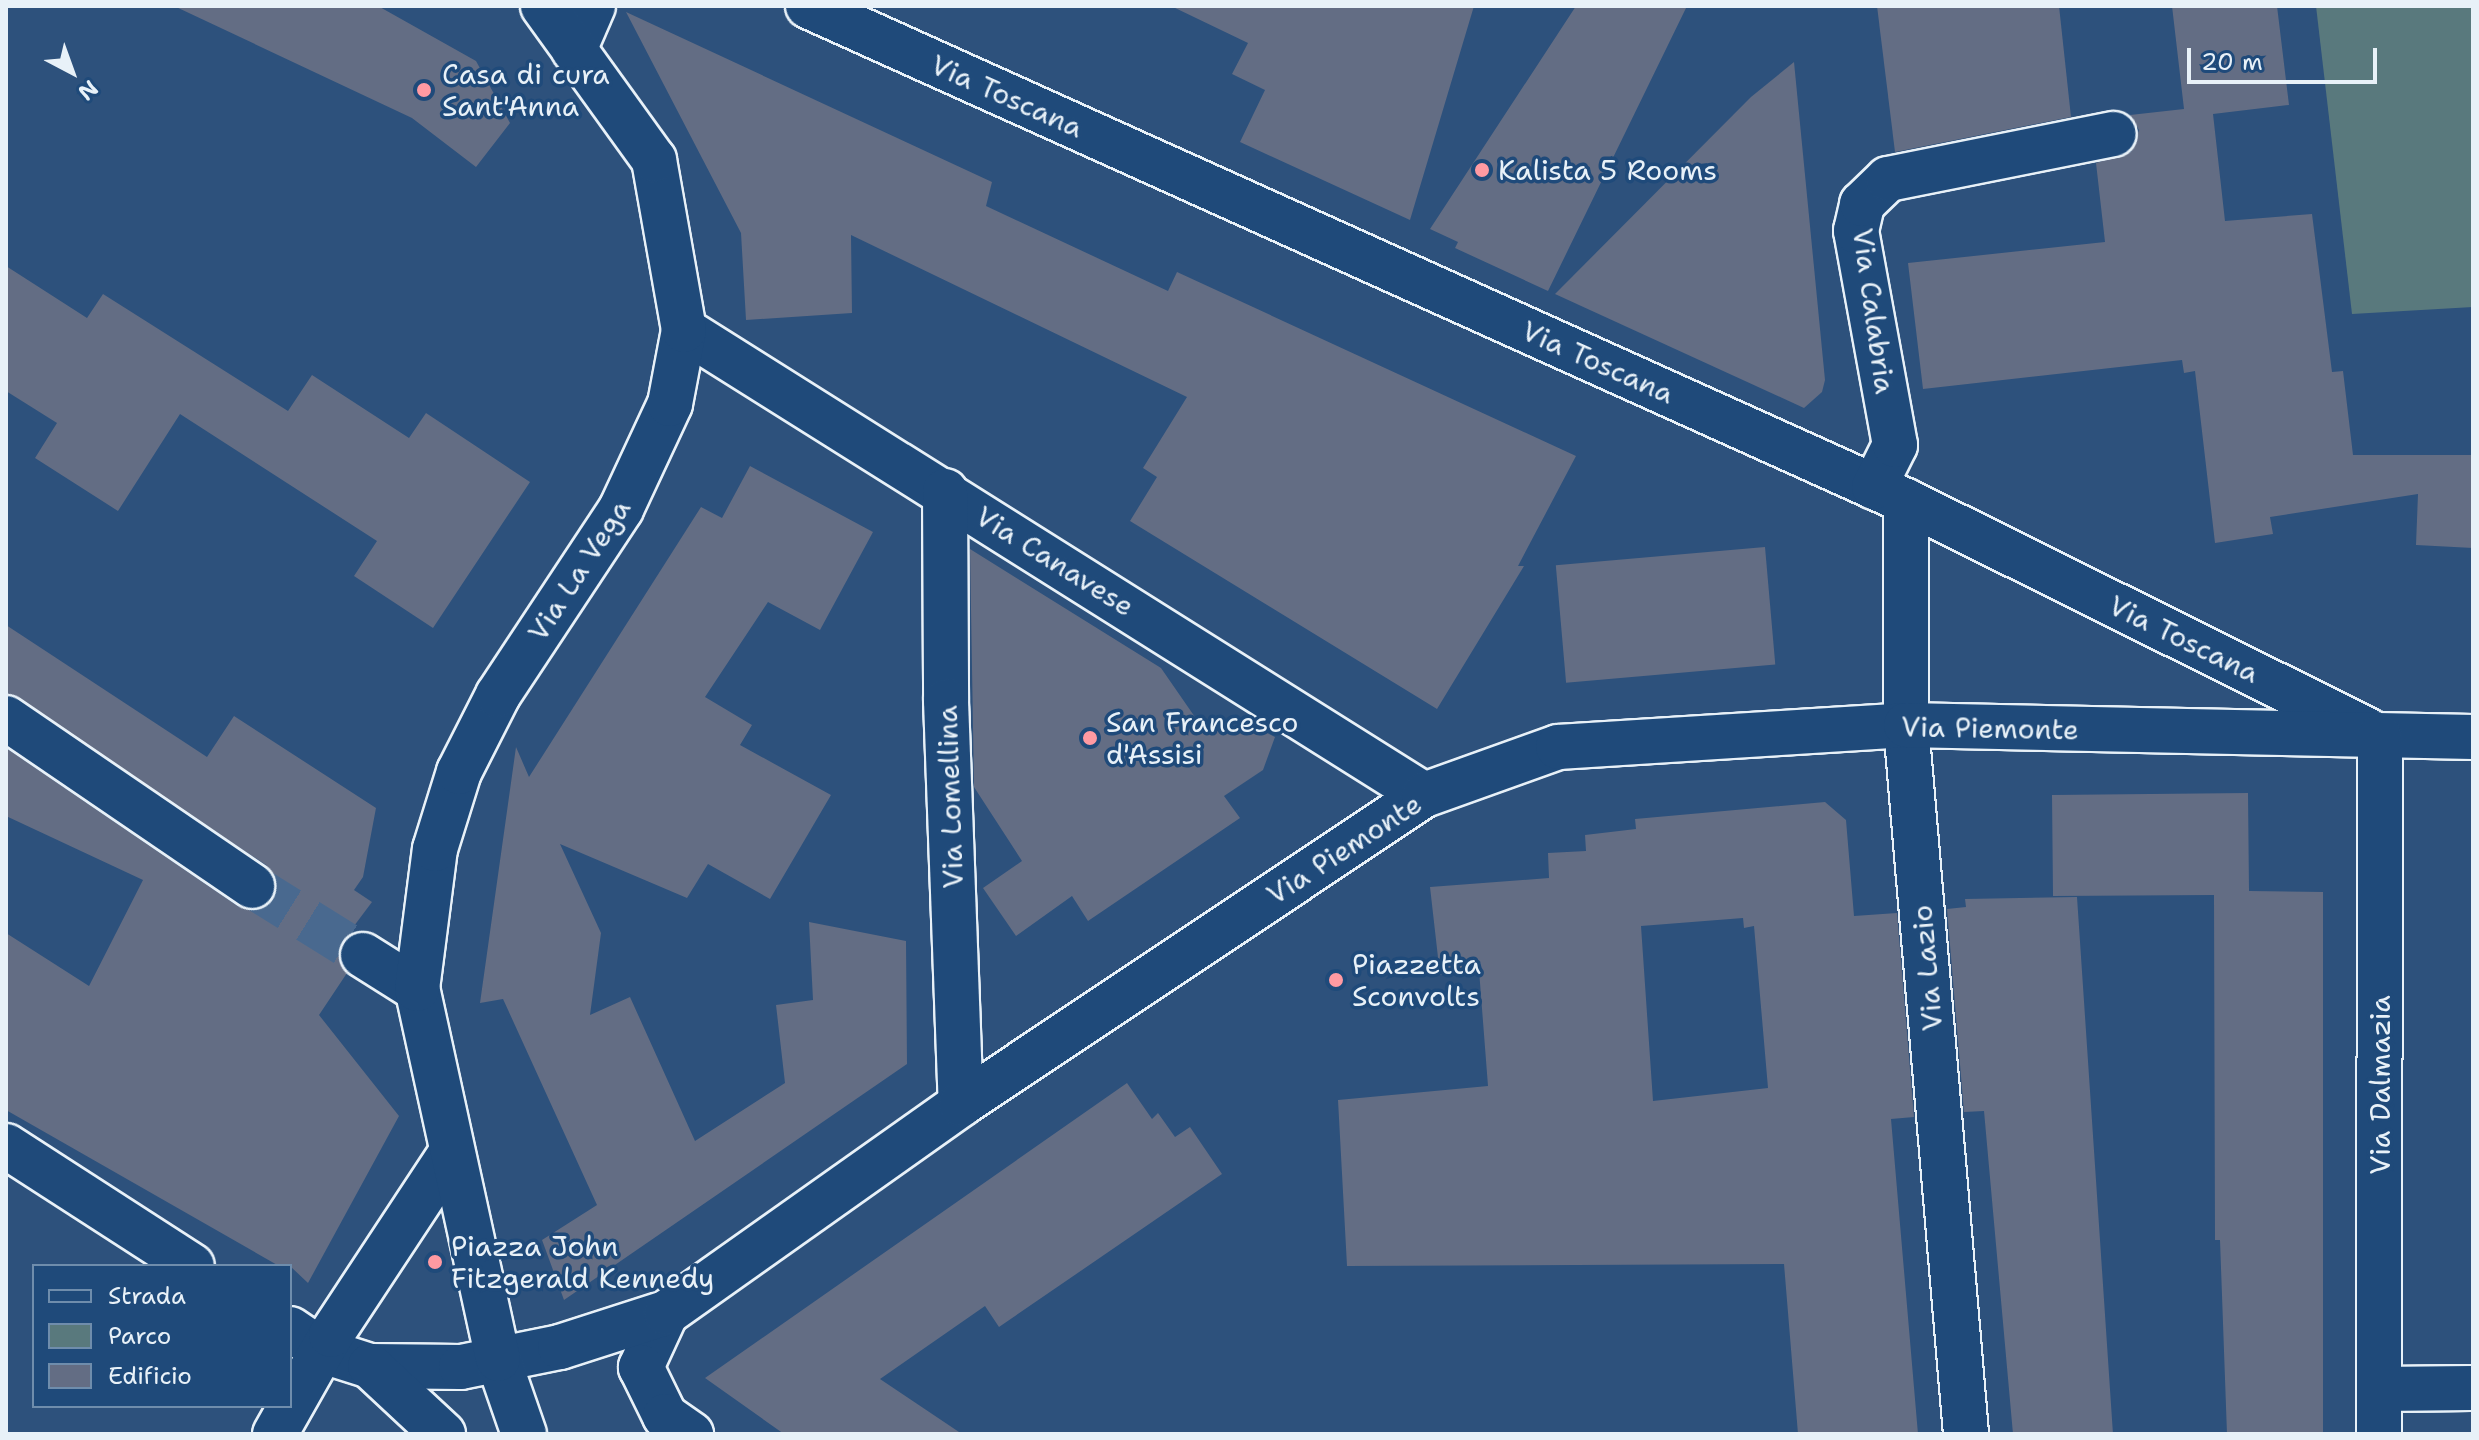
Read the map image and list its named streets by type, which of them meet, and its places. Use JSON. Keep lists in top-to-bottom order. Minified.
{"streets":{"street":["Via Toscana","Via Calabria","Via Canavese","Via La Vega","Via Piemonte","Via Lomellina","Via Lazio","Via Dalmazia"]},"crossings":[["Via Toscana","Via Calabria"],["Via Toscana","Via Piemonte"],["Via Toscana","Via Lazio"],["Via Toscana","Via Dalmazia"],["Via Calabria","Via Lazio"],["Via Canavese","Via La Vega"],["Via Canavese","Via Piemonte"],["Via Canavese","Via Lomellina"],["Via Piemonte","Via Lomellina"],["Via Piemonte","Via Lazio"],["Via Piemonte","Via Dalmazia"]],"places":["Casa di cura Sant'Anna","Kalista 5 Rooms","San Francesco d'Assisi","Piazzetta Sconvolts","Piazza John Fitzgerald Kennedy"],"legend":["Strada","Parco","Edificio"],"scale_bar":"20 m","north":"bottom right"}
